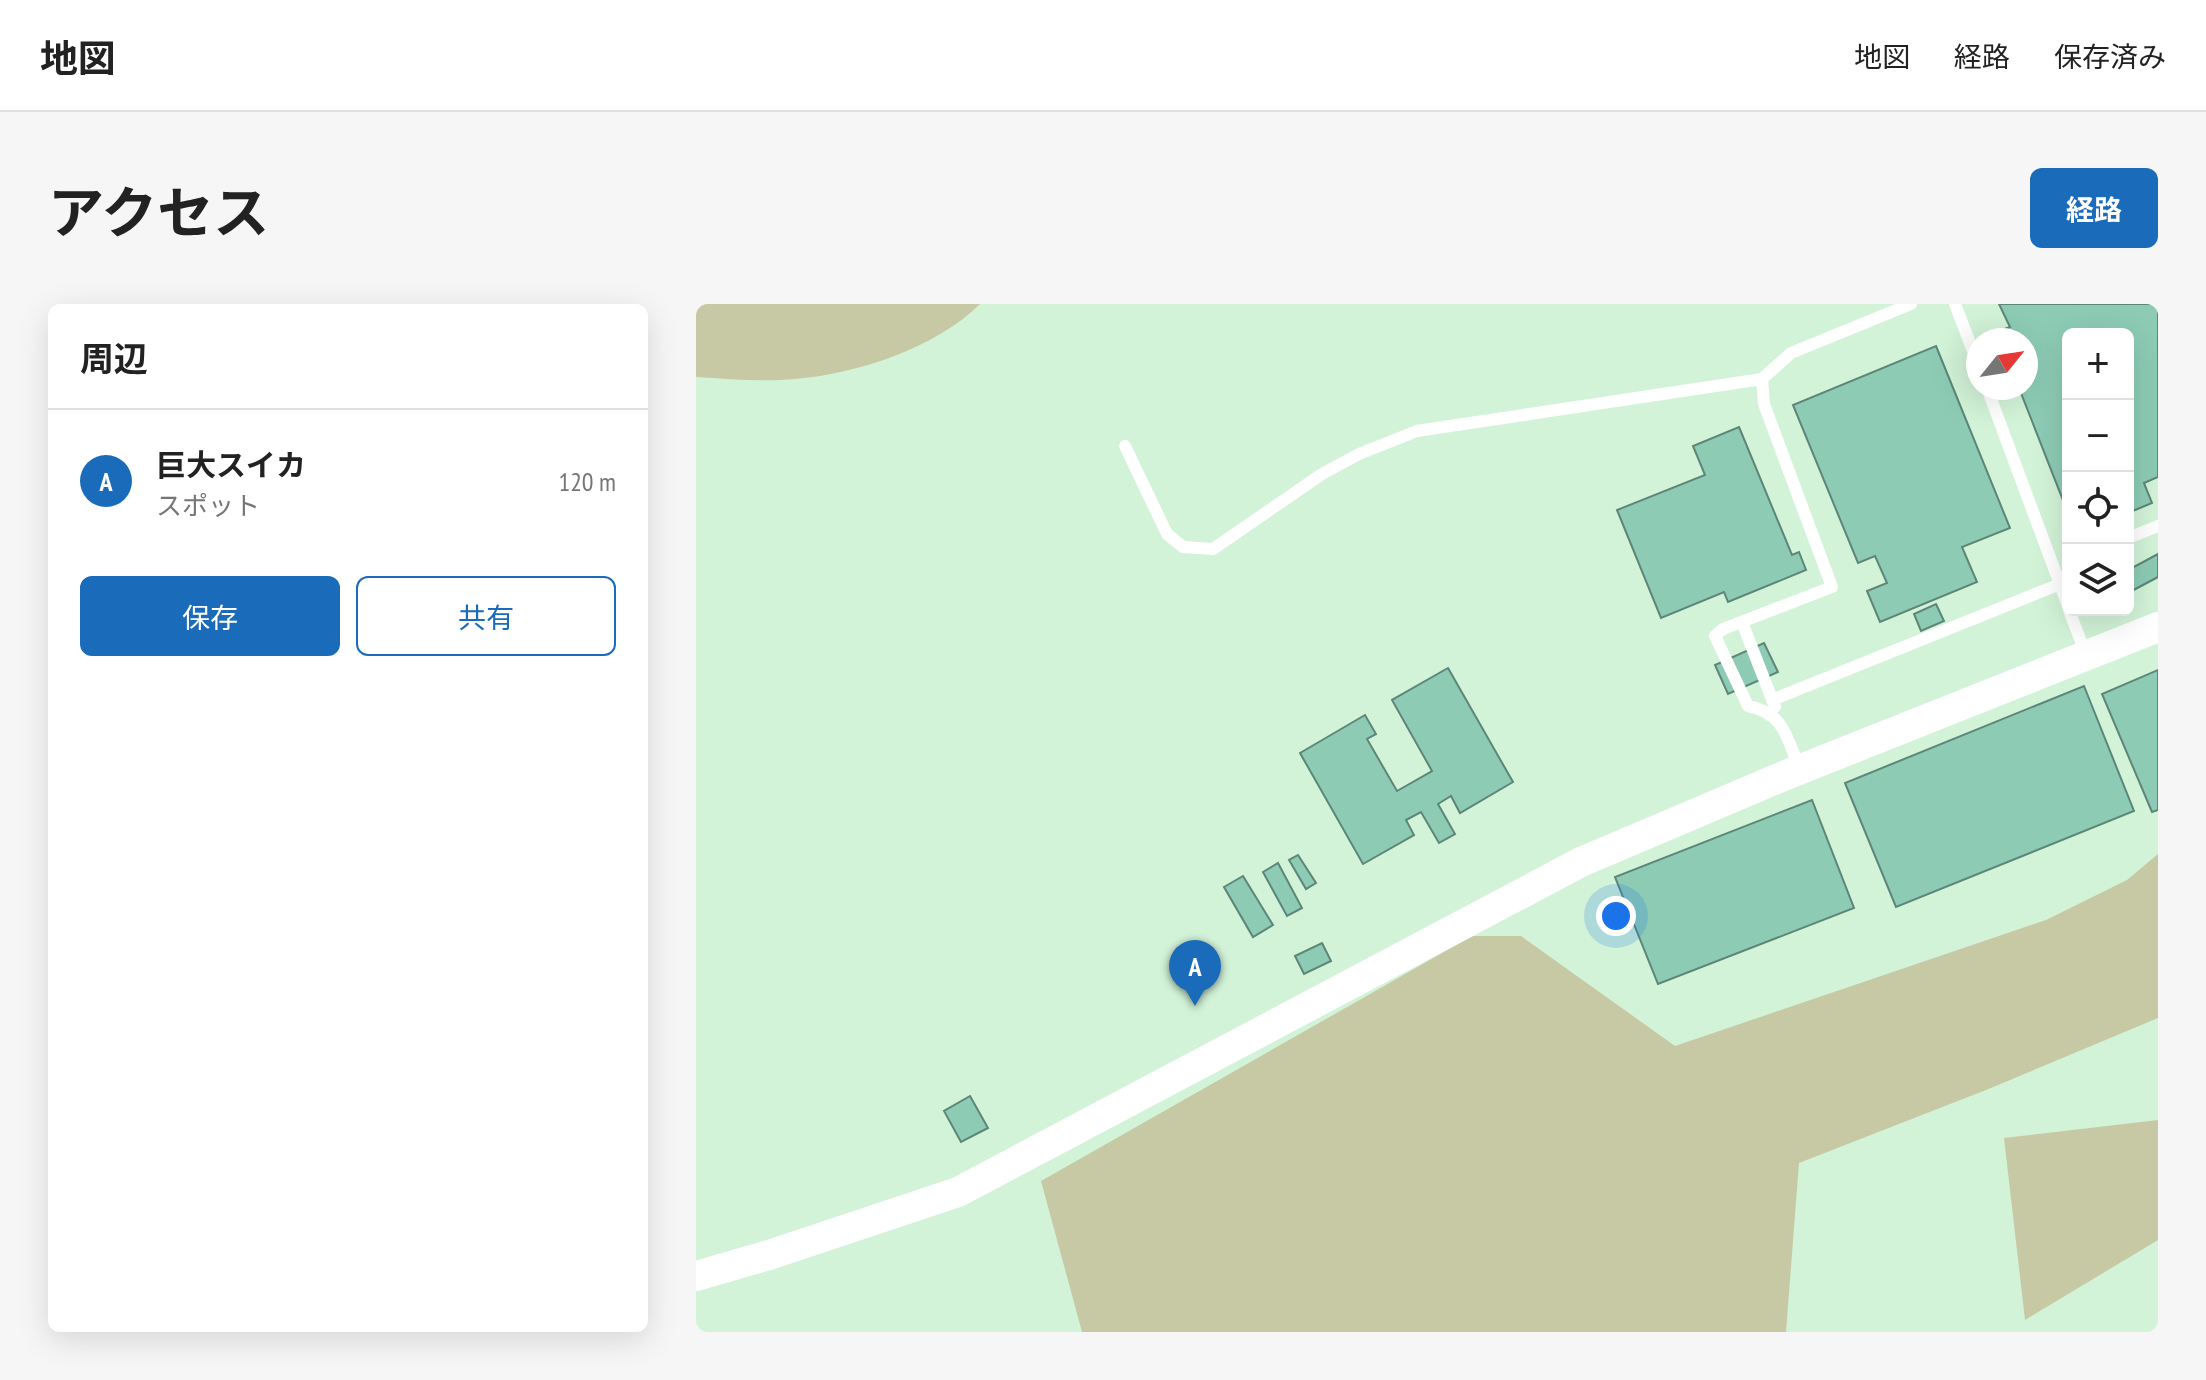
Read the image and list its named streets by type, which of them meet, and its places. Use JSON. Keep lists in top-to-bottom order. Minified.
{"north":"top right","page":{"header":"地図","nav":["地図","経路","保存済み"],"title":"アクセス","buttons":["経路",["保存","共有"]],"heading":"周辺","map_buttons":["+","−"],"list":[{"mark":"A","name":"巨大スイカ","note":"スポット","value":"120 m"}],"pins":"A"}}
